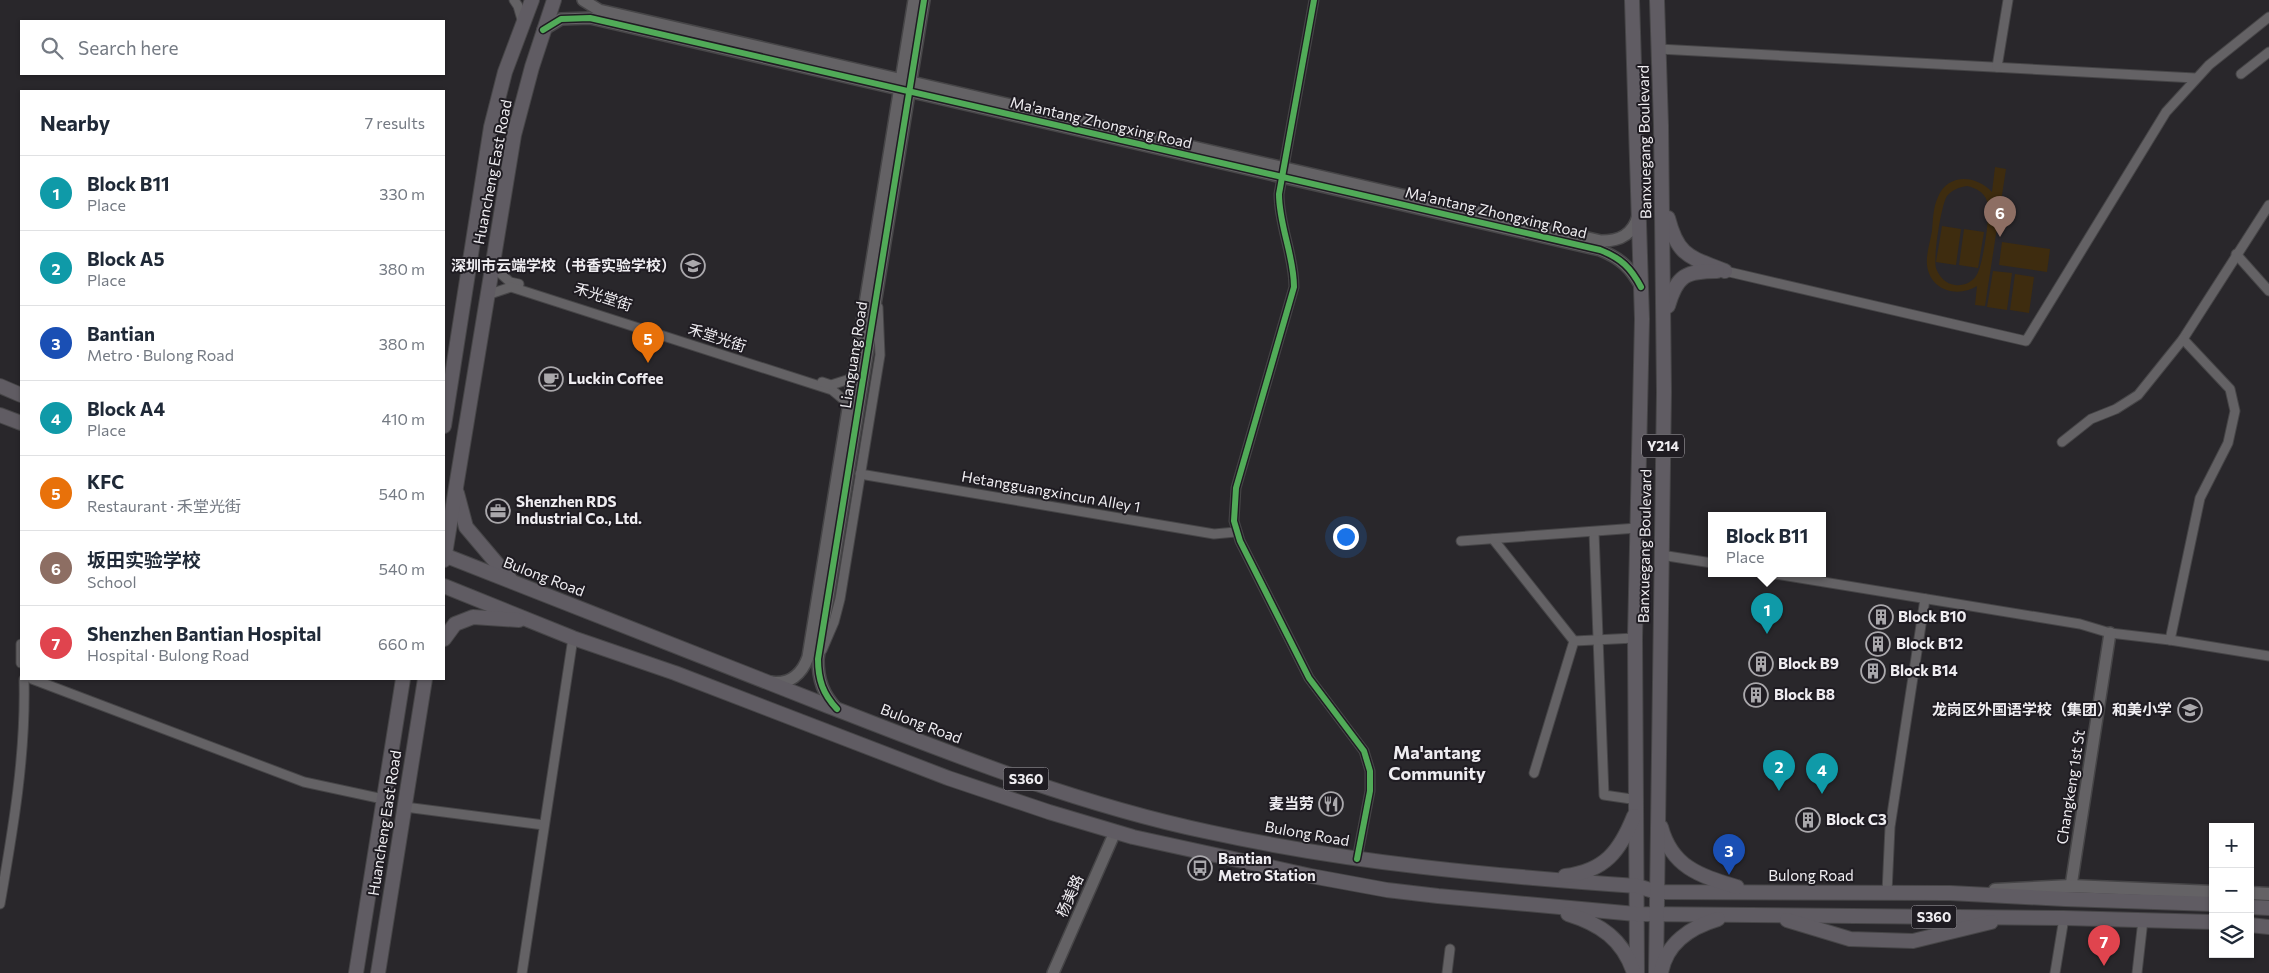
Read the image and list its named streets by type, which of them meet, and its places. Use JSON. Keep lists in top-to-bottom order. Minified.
{"streets":{"main road":["Banxuegang Boulevard","Huancheng East Road","Y214","Bulong Road","S360"],"street":["Ma'antang Zhongxing Road","禾光堂街","禾堂光街","Lianguang Road","Hetangguangxincun Alley 1","Changkeng 1st St","杨美路"]},"crossings":[["Ma'antang Zhongxing Road","Banxuegang Boulevard"],["Ma'antang Zhongxing Road","Huancheng East Road"],["Ma'antang Zhongxing Road","Lianguang Road"],["Banxuegang Boulevard","Y214"],["Banxuegang Boulevard","Bulong Road"],["Banxuegang Boulevard","S360"],["Huancheng East Road","禾光堂街"],["Huancheng East Road","禾堂光街"],["禾光堂街","Lianguang Road"],["禾堂光街","Lianguang Road"],["Lianguang Road","Bulong Road"],["Y214","S360"],["S360","杨美路"]],"districts":["Ma'antang Community"],"places":{"school or university":["深圳市云端学校（书香实验学校）","龙岗区外国语学校（集团）和美小学"],"cafe":["Luckin Coffee"],"office":["Shenzhen RDS Industrial Co., Ltd."],"building":["Block B10","Block B12","Block B9","Block B14","Block B8","Block C3"],"restaurant":["麦当劳"],"bus stop":["Bantian Metro Station"]},"page":{"search":"Search here","heading":["Nearby","7 results"],"list":[{"mark":"1","name":"Block B11","note":"Place","value":"330 m"},{"mark":"2","name":"Block A5","note":"Place","value":"380 m"},{"mark":"3","name":"Bantian","note":"Metro · Bulong Road","value":"380 m"},{"mark":"4","name":"Block A4","note":"Place","value":"410 m"},{"mark":"5","name":"KFC","note":"Restaurant · 禾堂光街","value":"540 m"},{"mark":"6","name":"坂田实验学校","note":"School","value":"540 m"},{"mark":"7","name":"Shenzhen Bantian Hospital","note":"Hospital · Bulong Road","value":"660 m"}],"pins":["6","5","1","2","4","3","7"],"popup":["Block B11","Place"],"map_buttons":["+","−"]}}
